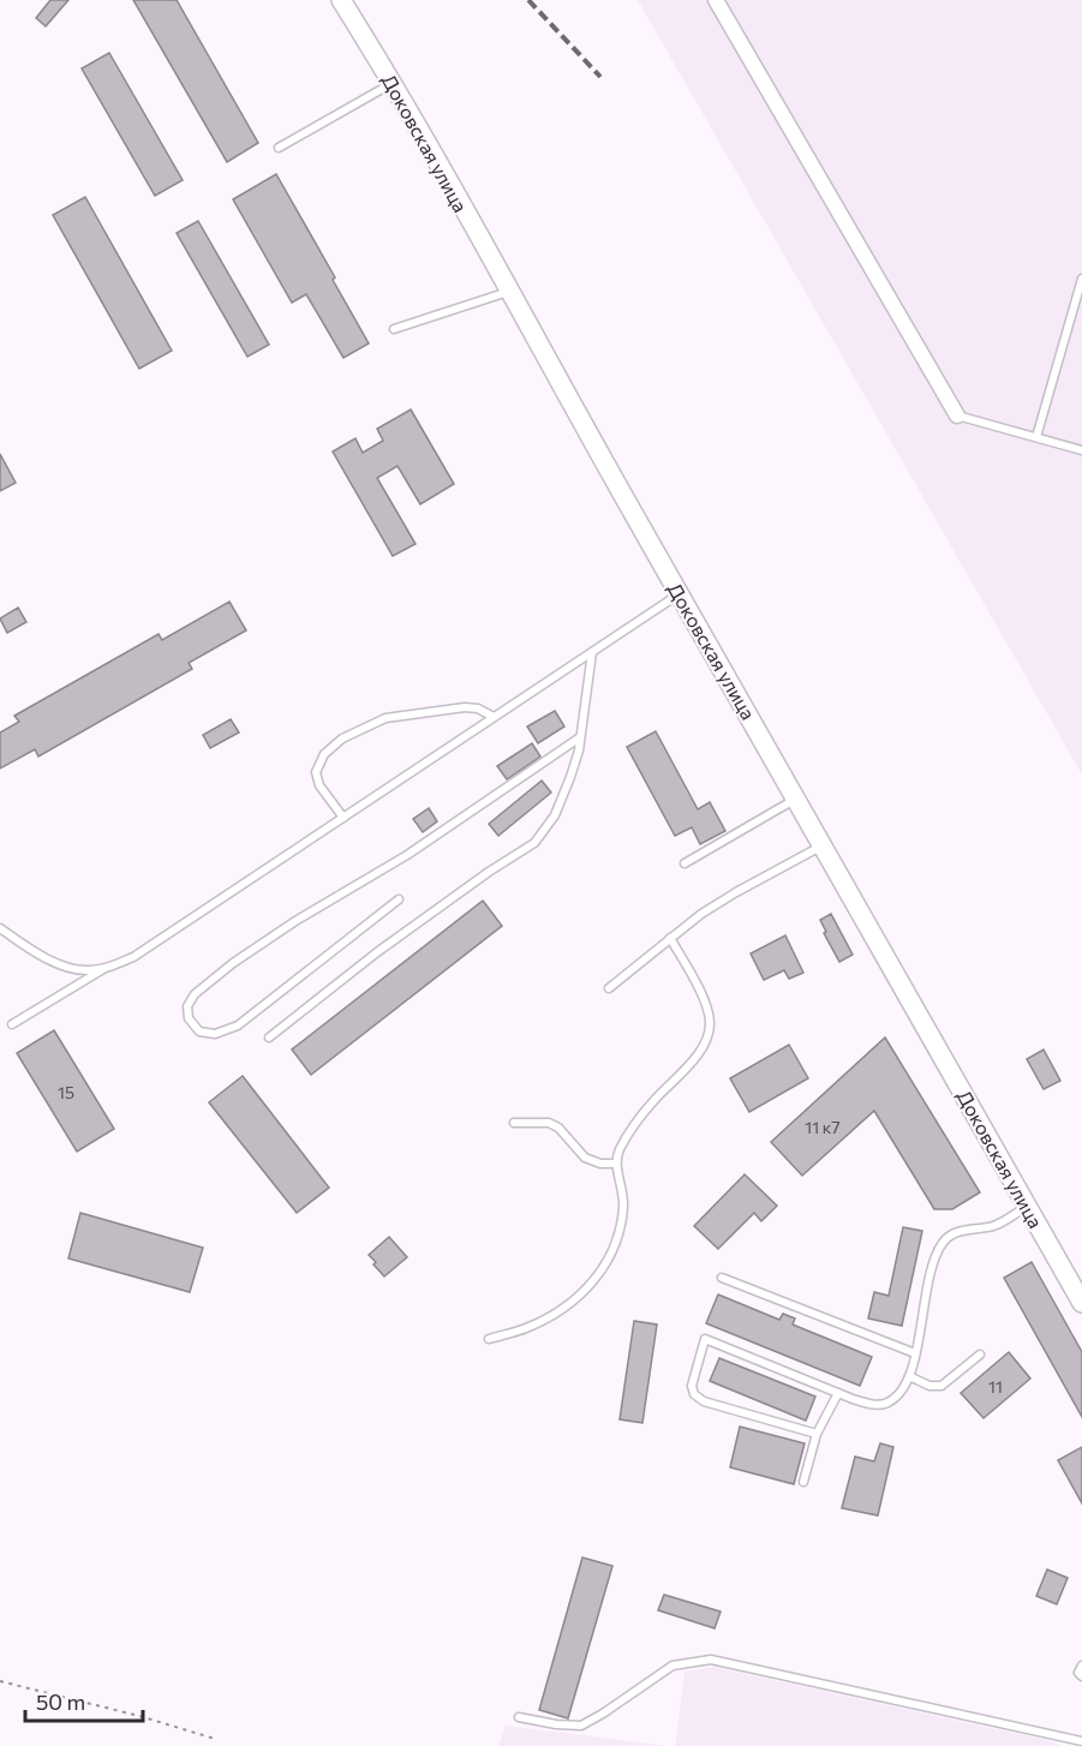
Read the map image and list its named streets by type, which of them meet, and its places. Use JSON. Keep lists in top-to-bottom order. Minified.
{"streets":{"street":["Доковская улица"]},"house_numbers":["15","11 к7","11"],"scale_bar":"50 m"}
